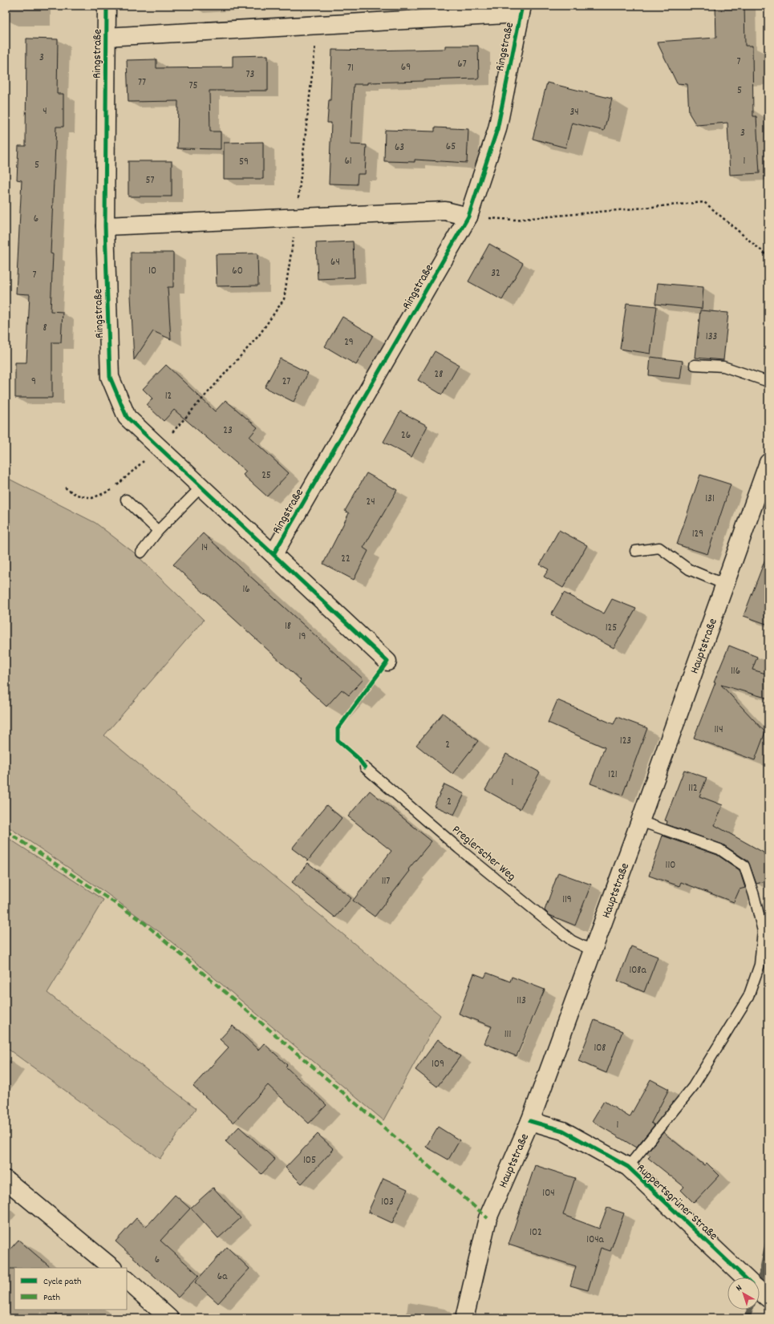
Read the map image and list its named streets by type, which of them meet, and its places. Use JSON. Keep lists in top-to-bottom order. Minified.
{"streets":{"street":["Ringstraße","Hauptstraße","Ruppertsgrüner Straße"],"lane":["Preglerscher Weg"]},"crossings":[["Hauptstraße","Preglerscher Weg"],["Hauptstraße","Ruppertsgrüner Straße"]],"house_numbers":["3","7","67","69","71","73","77","75","5","4","34","3","65","63","61","1","59","5","57","6","64","10","60","32","7","8","133","29","28","9","27","12","23","26","25","131","24","129","14","22","16","18","125","19","116","114","123","2","121","1","112","2","110","117","119","108a","113","111","108","109","1","105","104","103","102","104a","6","6a"],"legend":["Cycle path","Path"],"north":"top left"}
